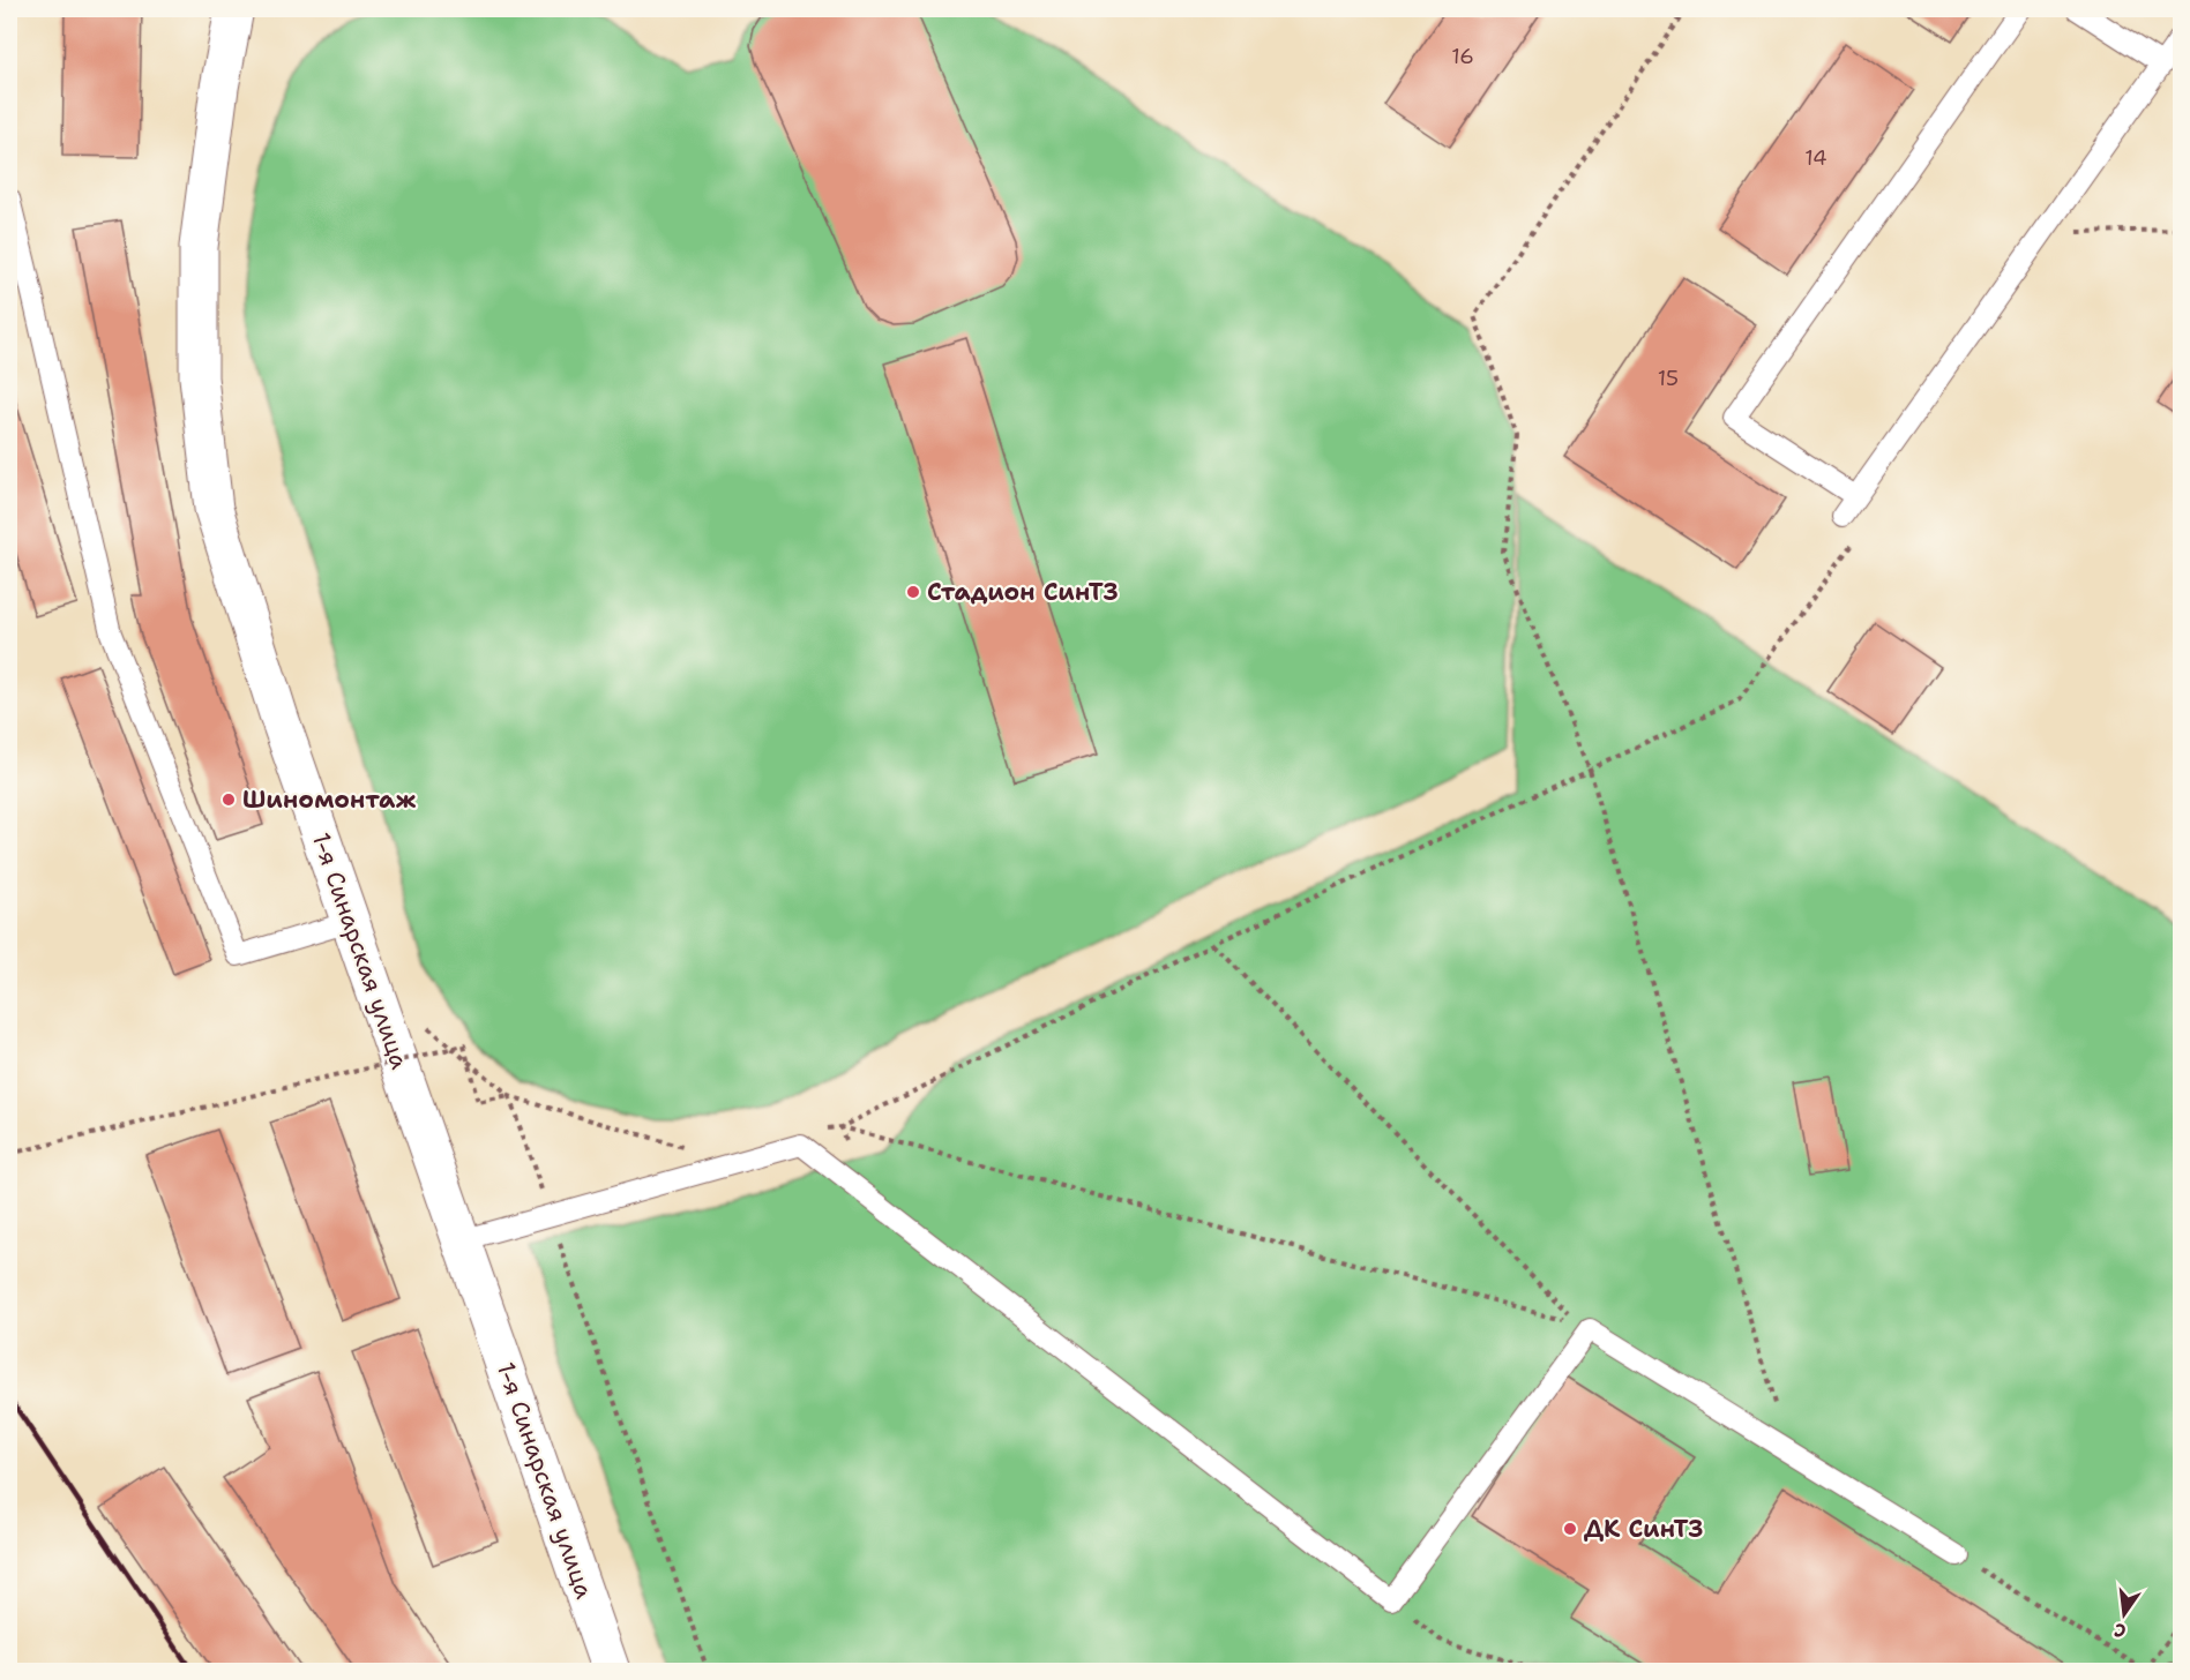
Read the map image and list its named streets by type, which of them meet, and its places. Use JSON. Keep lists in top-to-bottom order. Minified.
{"streets":{"street":["1-я Синарская улица"]},"places":["Стадион СинТЗ","Шиномонтаж","ДК СинТЗ"],"house_numbers":["16","14","15"],"north":"bottom"}
